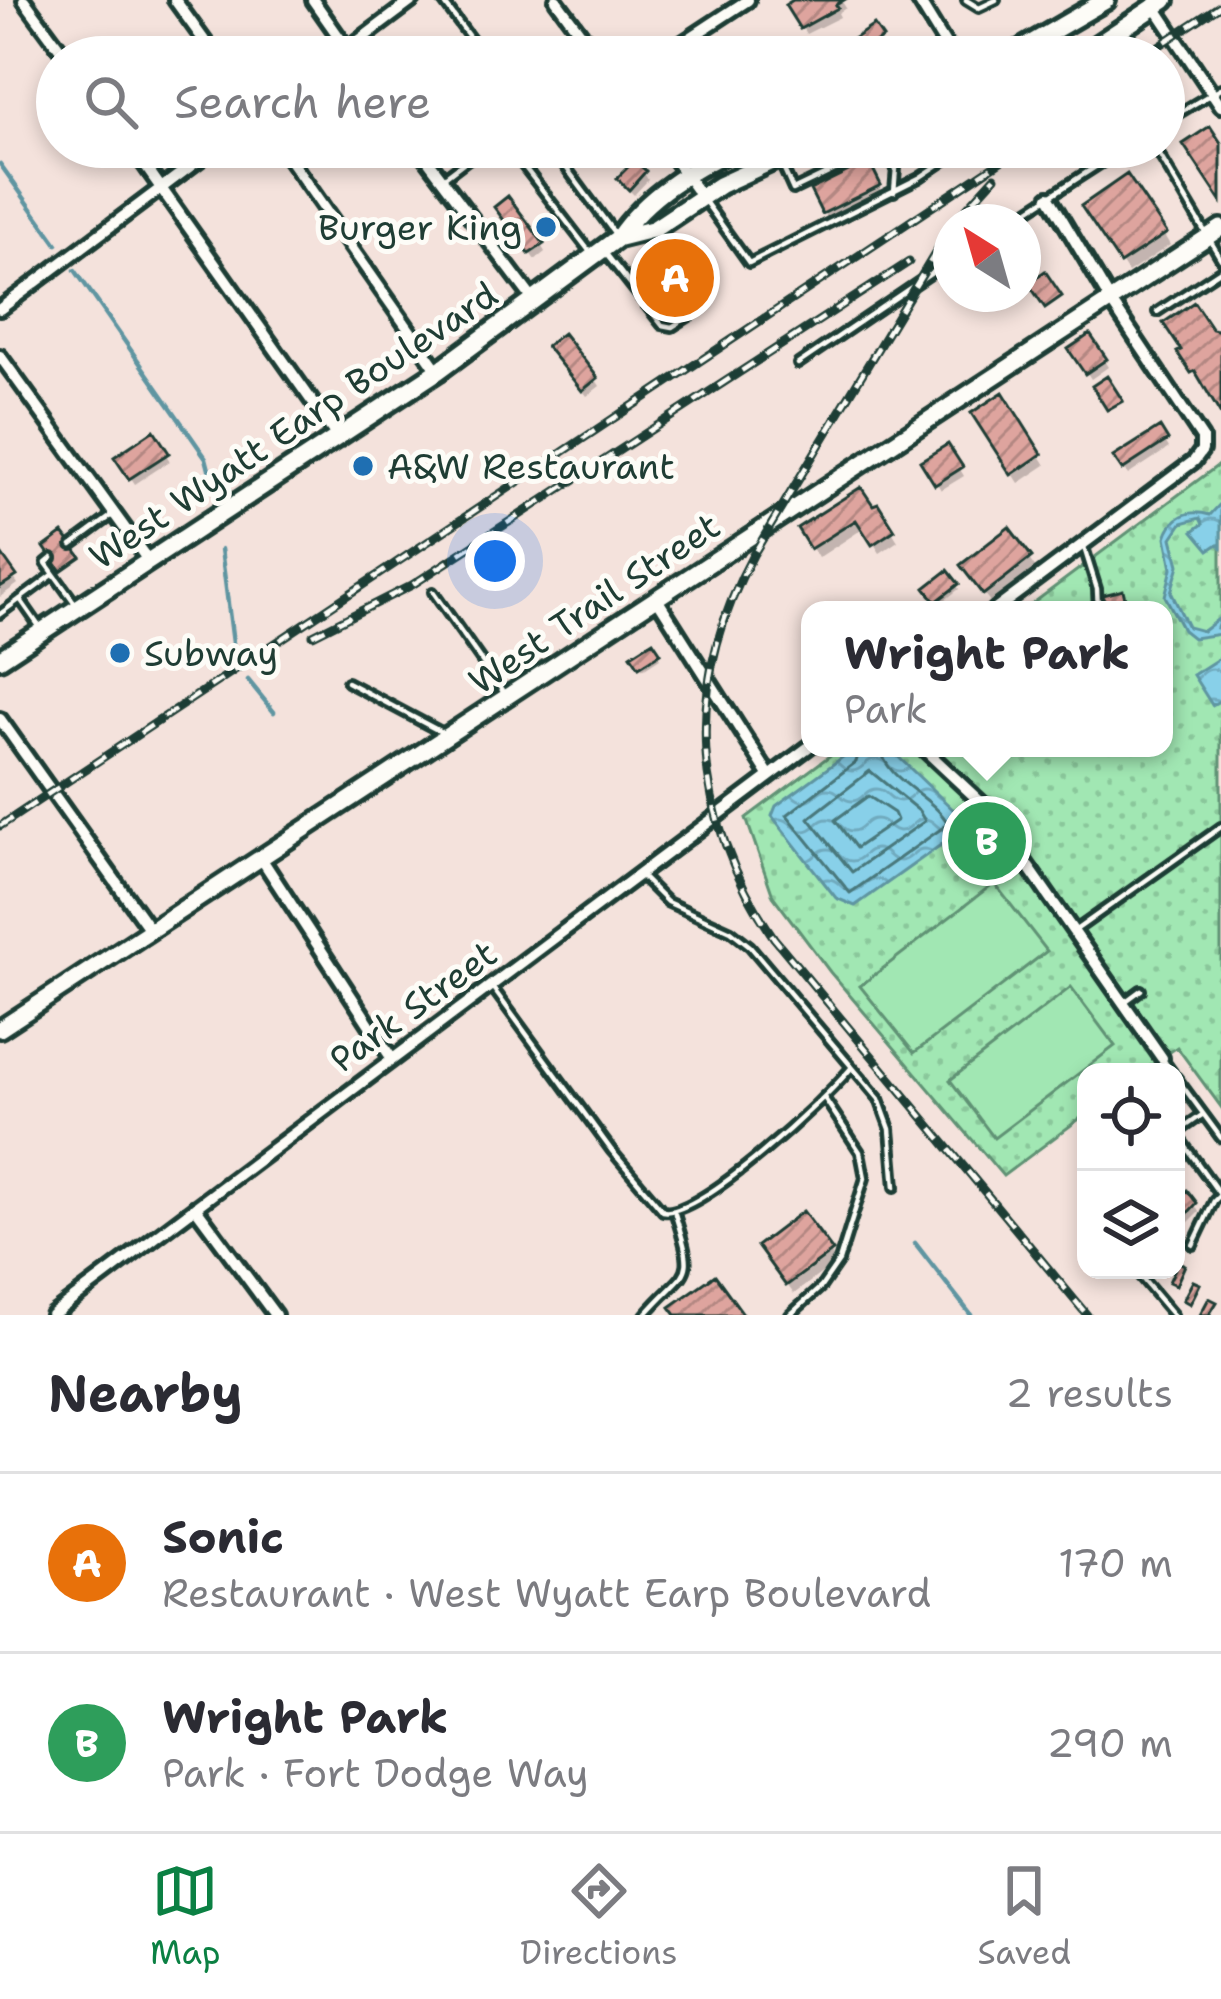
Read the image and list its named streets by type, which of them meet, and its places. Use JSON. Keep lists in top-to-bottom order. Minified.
{"streets":{"main road":["West Wyatt Earp Boulevard","West Trail Street"],"street":["Park Street"]},"places":["Burger King","A&W Restaurant","Subway"],"north":"top left","page":{"search":"Search here","pins":["A","B"],"popup":["Wright Park","Park"],"heading":["Nearby","2 results"],"list":[{"mark":"A","name":"Sonic","note":"Restaurant · West Wyatt Earp Boulevard","value":"170 m"},{"mark":"B","name":"Wright Park","note":"Park · Fort Dodge Way","value":"290 m"}],"nav":["Map","Directions","Saved"]}}
